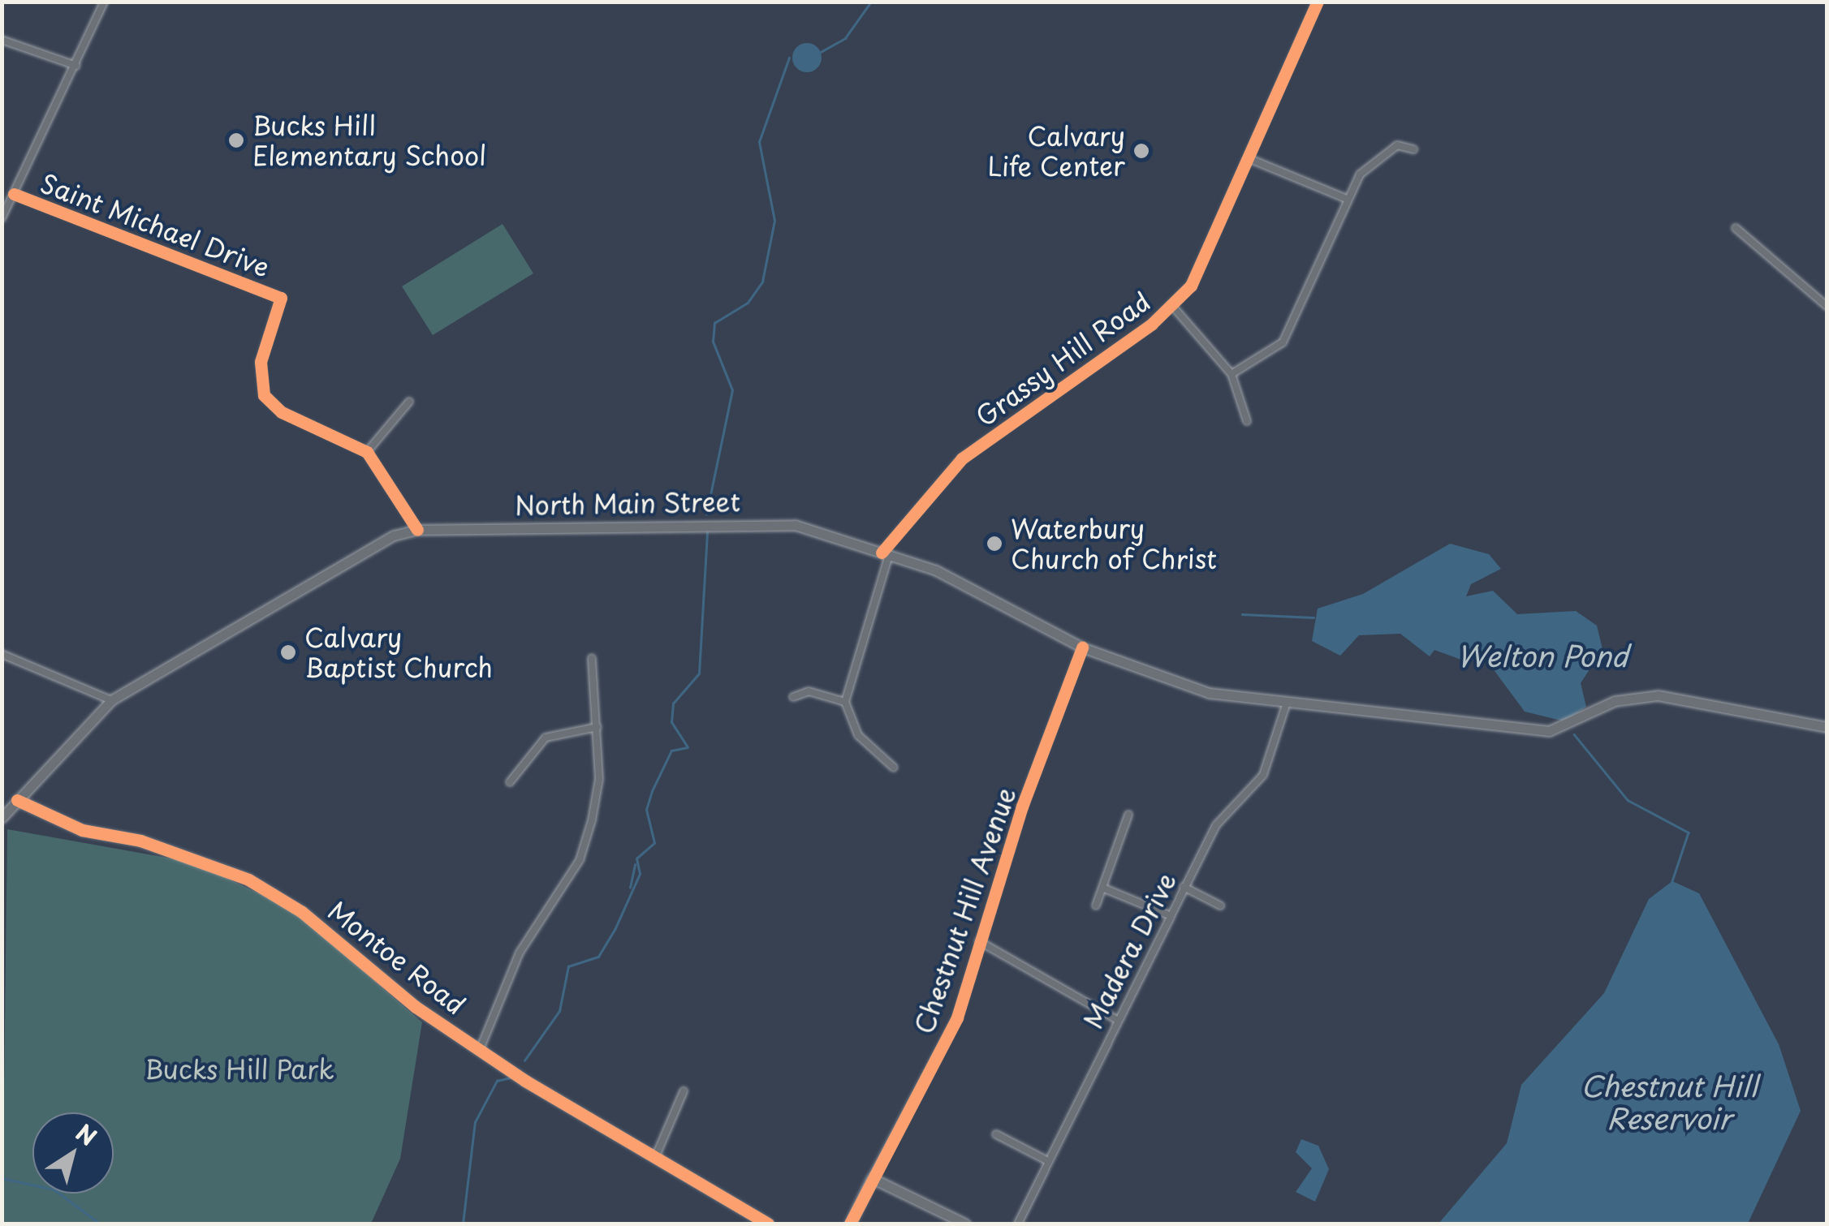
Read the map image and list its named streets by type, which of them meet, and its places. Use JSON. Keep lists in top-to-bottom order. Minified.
{"streets":{"main road":["North Main Street","Chestnut Hill Avenue","Montoe Road"],"street":["Saint Michael Drive","Grassy Hill Road","Madera Drive"]},"crossings":[["Grassy Hill Road","North Main Street"],["North Main Street","Chestnut Hill Avenue"],["North Main Street","Madera Drive"],["North Main Street","Montoe Road"]],"water":["Welton Pond","Chestnut Hill Reservoir"],"parks":["Bucks Hill Park"],"places":["Bucks Hill Elementary School","Calvary Life Center","Waterbury Church of Christ","Calvary Baptist Church"],"north":"top right"}
